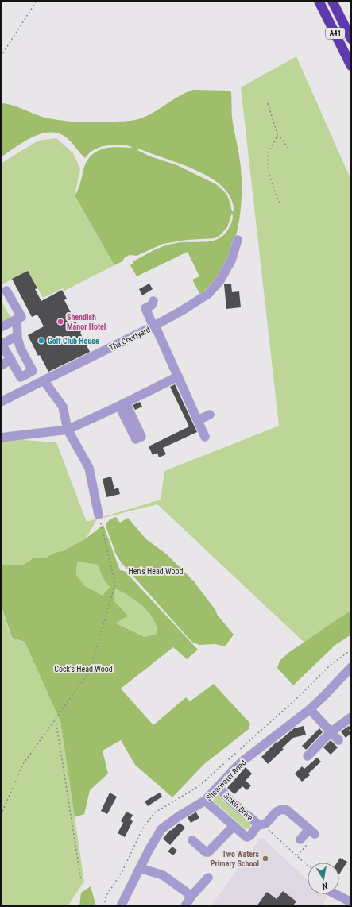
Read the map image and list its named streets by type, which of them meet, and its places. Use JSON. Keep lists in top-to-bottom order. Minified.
{"streets":{"highway":["A41"],"street":["The Courtyard","Shearwater Road","Siskin Drive"]},"crossings":[["Shearwater Road","Siskin Drive"]],"parks":["Hen's Head Wood","Cock's Head Wood"],"places":["Shendish Manor Hotel","Golf Club House","Two Waters Primary School"],"north":"bottom"}
